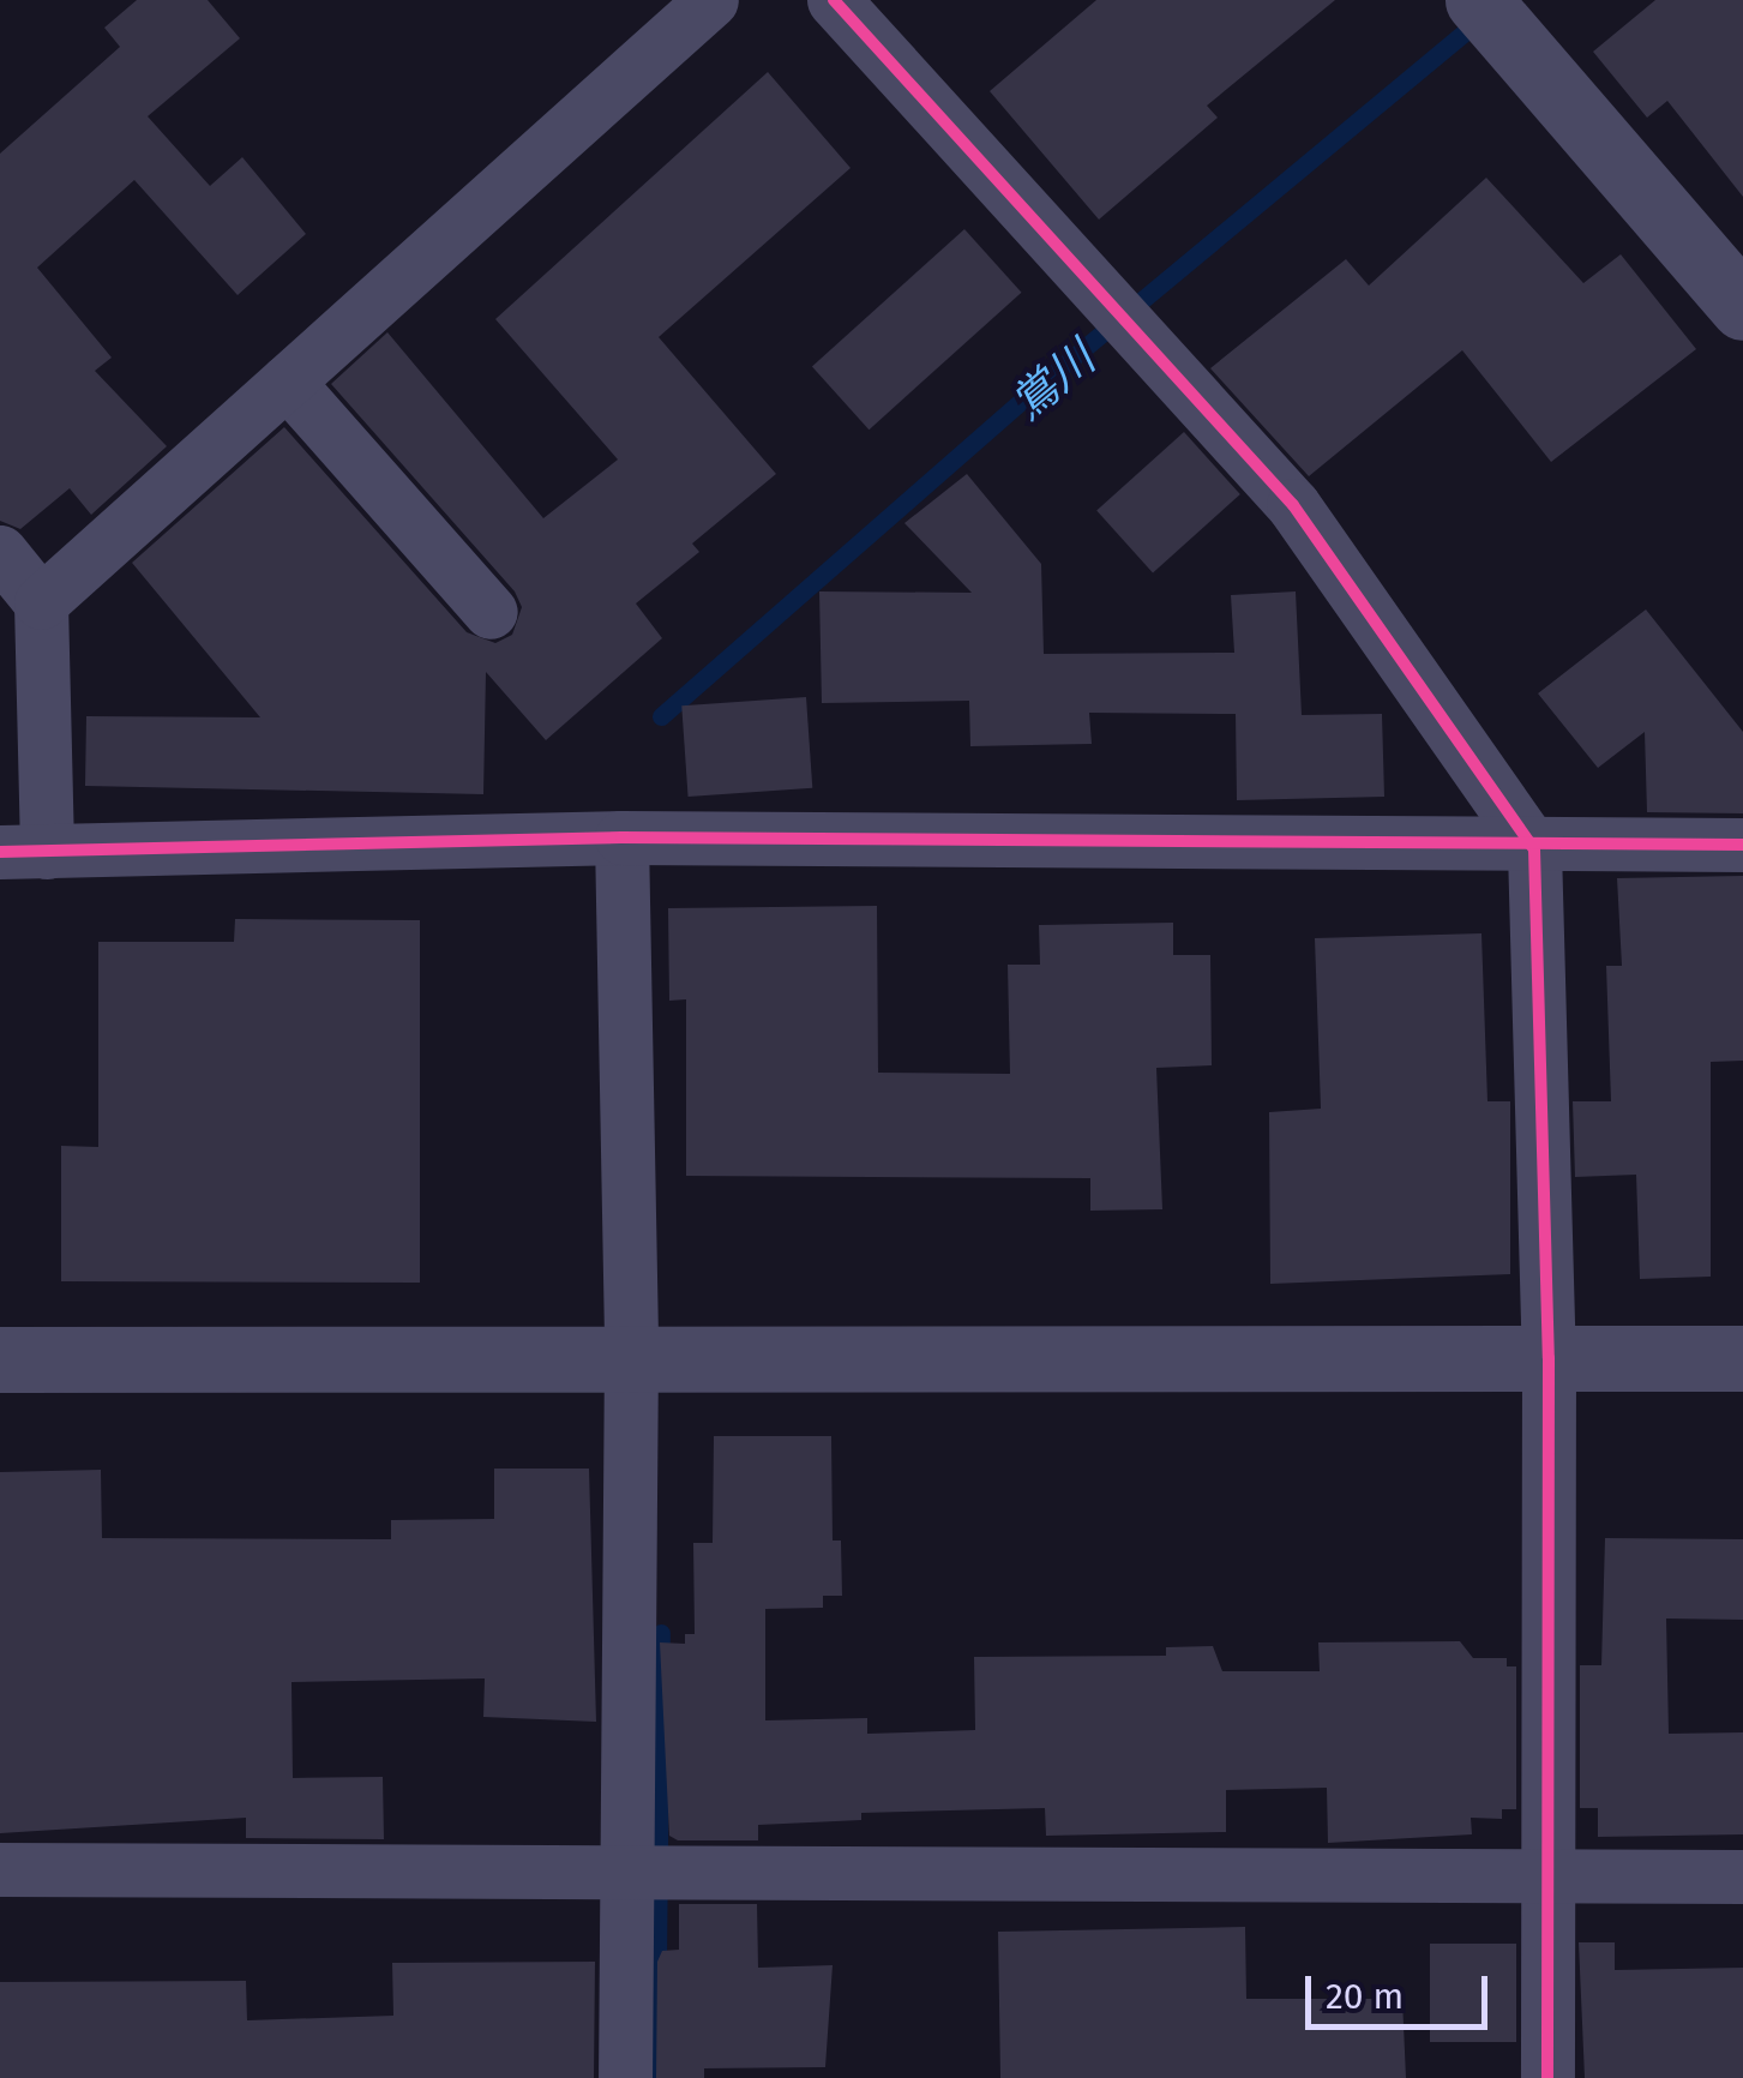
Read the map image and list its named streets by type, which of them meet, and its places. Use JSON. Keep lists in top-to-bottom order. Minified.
{"water":["鴬川"],"scale_bar":"20 m"}
